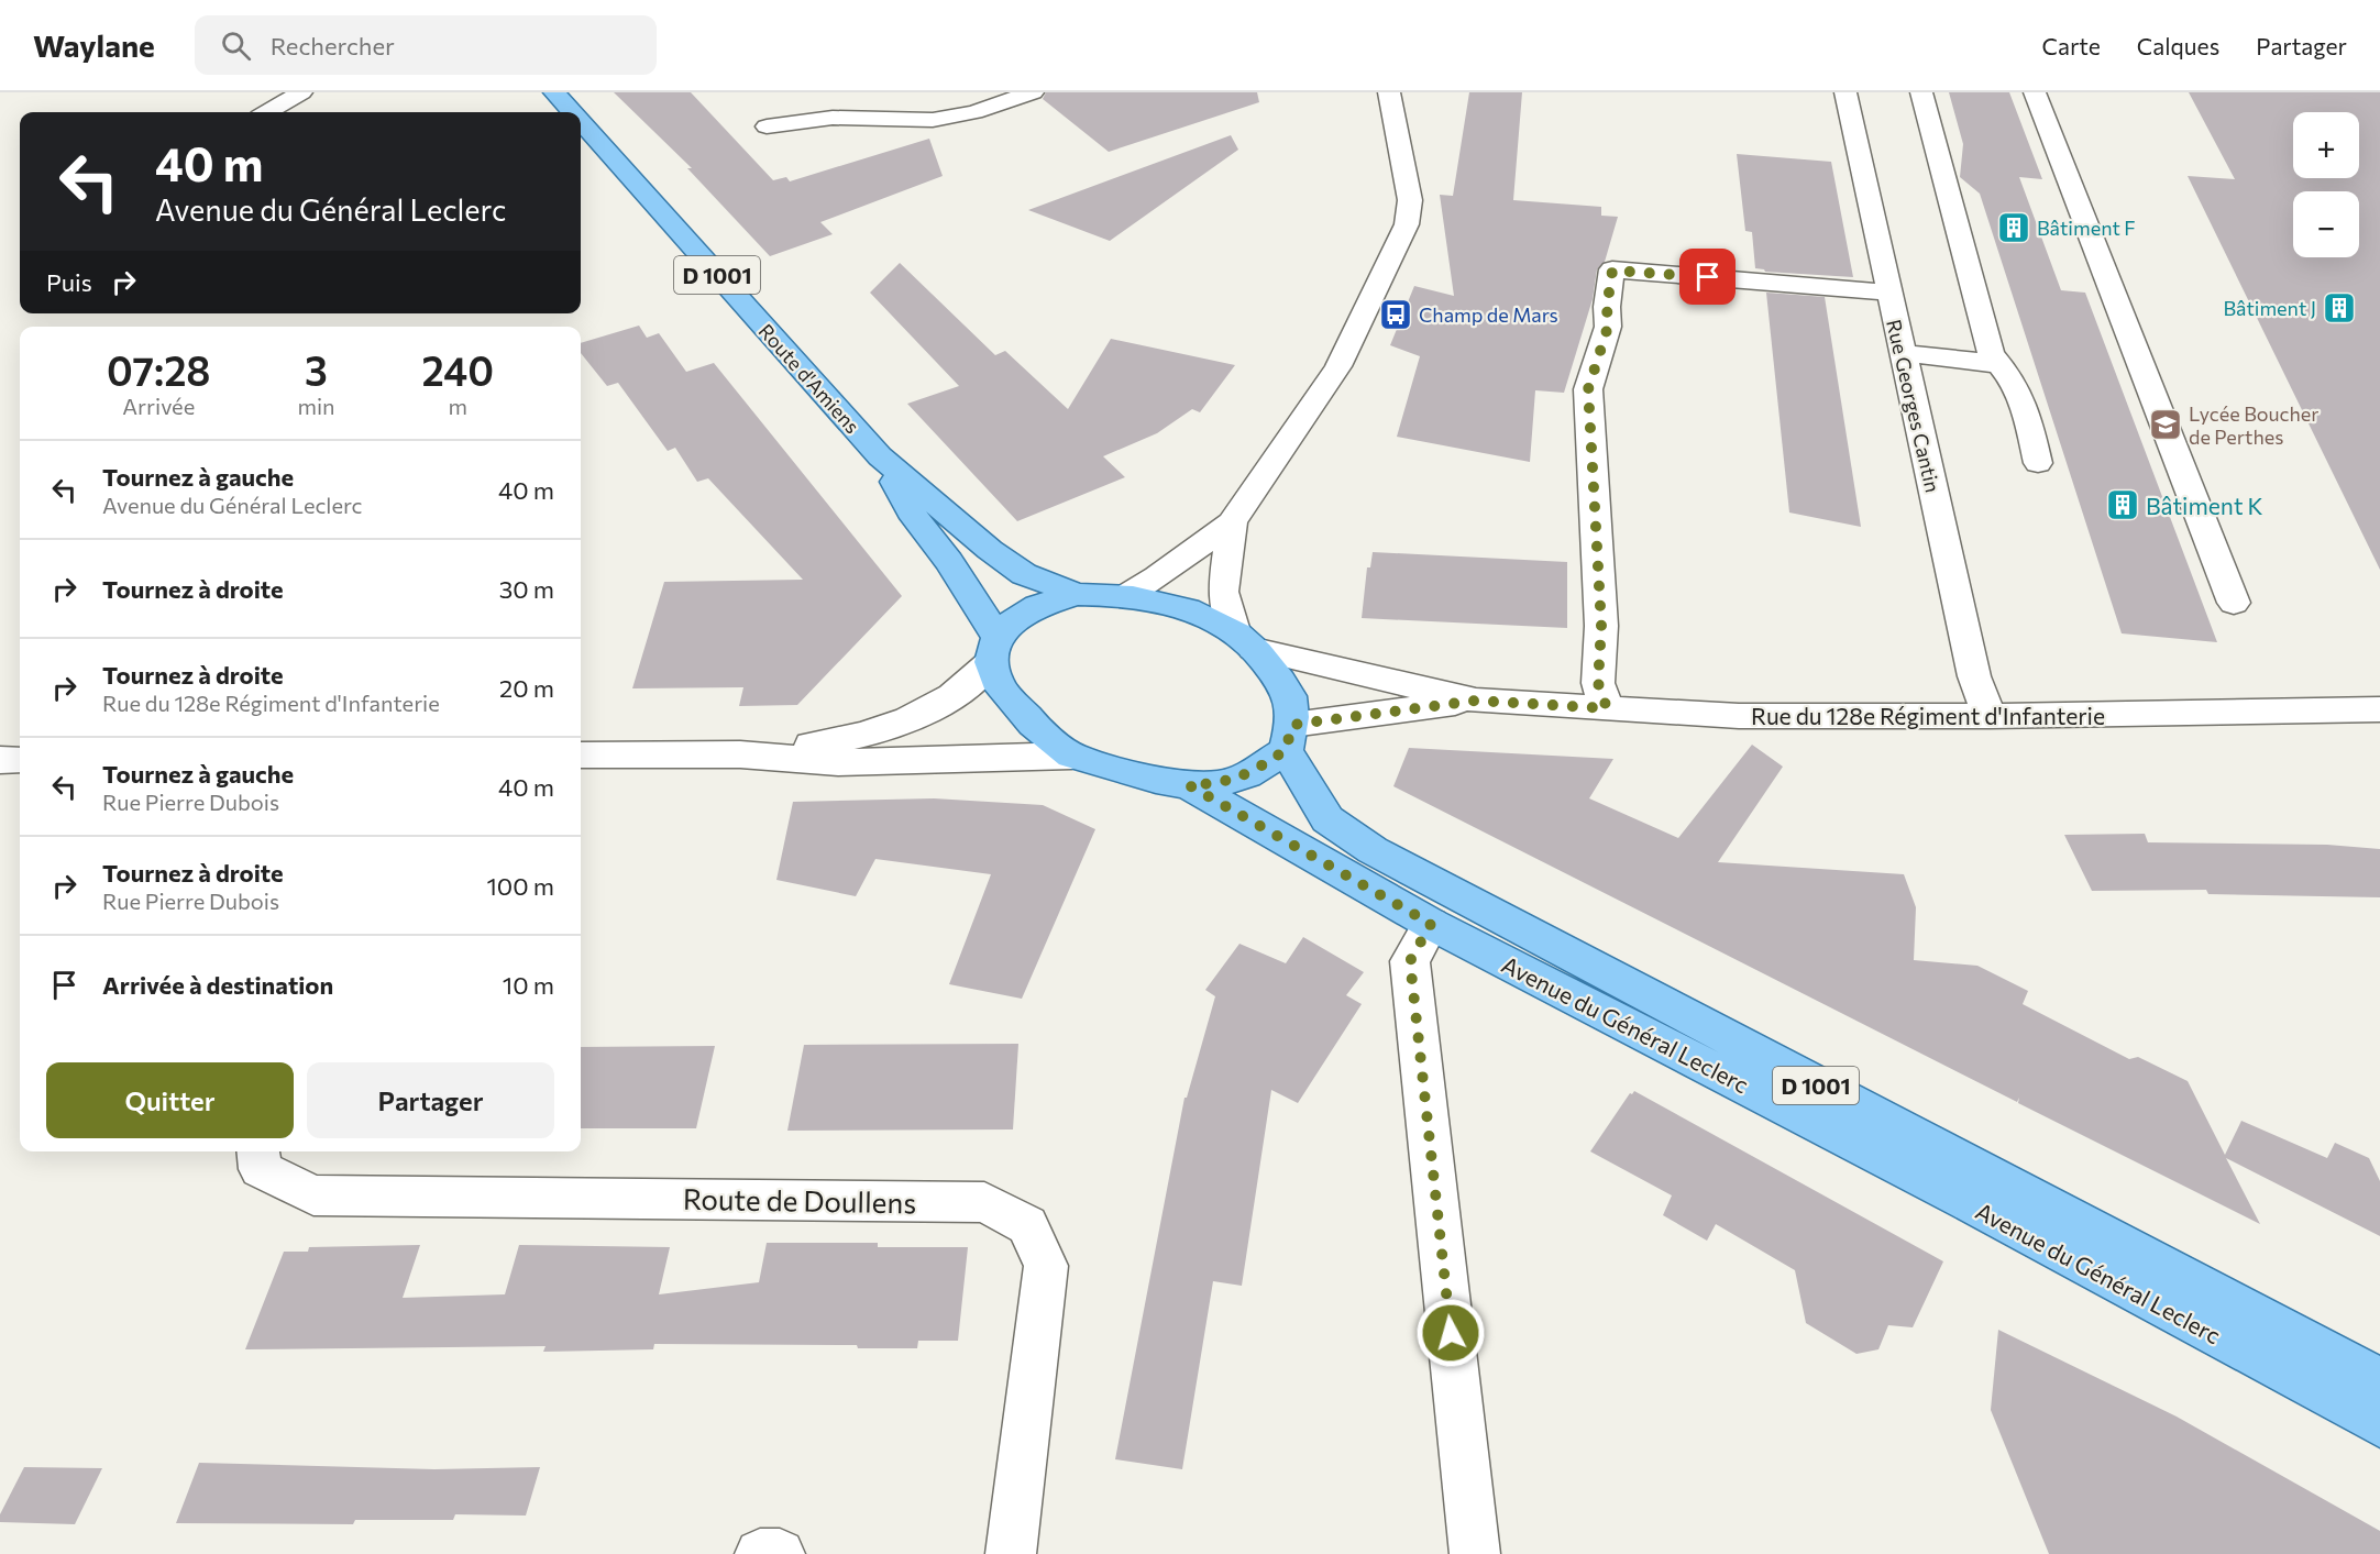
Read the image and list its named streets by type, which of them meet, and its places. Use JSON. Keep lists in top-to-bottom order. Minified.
{"streets":{"main road":["D 1001","Route d'Amiens","Avenue du Général Leclerc"],"street":["Rue Georges Cantin","Rue du 128e Régiment d'Infanterie","Route de Doullens"]},"crossings":[["Rue Georges Cantin","Rue du 128e Régiment d'Infanterie"],["Rue du 128e Régiment d'Infanterie","Avenue du Général Leclerc"]],"places":{"building":["Bâtiment F","Bâtiment J","Bâtiment K"],"bus stop":["Champ de Mars"],"school or university":["Lycée Boucher de Perthes"]},"page":{"header":"Waylane","search":"Rechercher","nav":["Carte","Calques","Partager"],"map_buttons":["+","−"],"turn":["40 m","Avenue du Général Leclerc"],"then":"Puis","eta":["07:28","Arrivée","3","min","240","m"],"list":[{"name":"Tournez à gauche","note":"Avenue du Général Leclerc","value":"40 m"},{"name":"Tournez à droite","value":"30 m"},{"name":"Tournez à droite","note":"Rue du 128e Régiment d'Infanterie","value":"20 m"},{"name":"Tournez à gauche","note":"Rue Pierre Dubois","value":"40 m"},{"name":"Tournez à droite","note":"Rue Pierre Dubois","value":"100 m"},{"name":"Arrivée à destination","value":"10 m"}],"buttons":["Quitter","Partager"]}}
